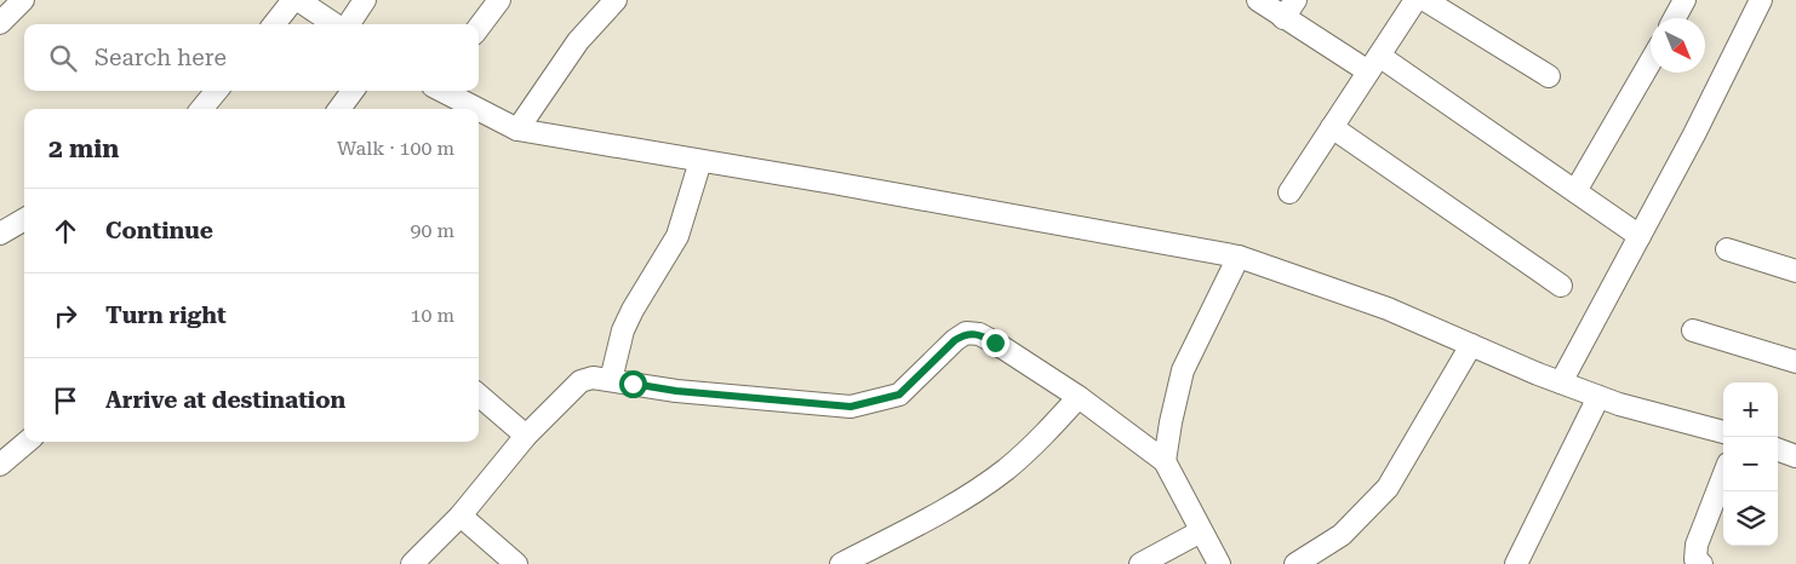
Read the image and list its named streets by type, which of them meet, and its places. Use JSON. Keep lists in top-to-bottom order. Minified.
{"north":"bottom right","page":{"search":"Search here","heading":["2 min","Walk · 100 m"],"list":[["Continue","90 m"],["Turn right","10 m"],"Arrive at destination"],"map_buttons":["+","−"]}}
